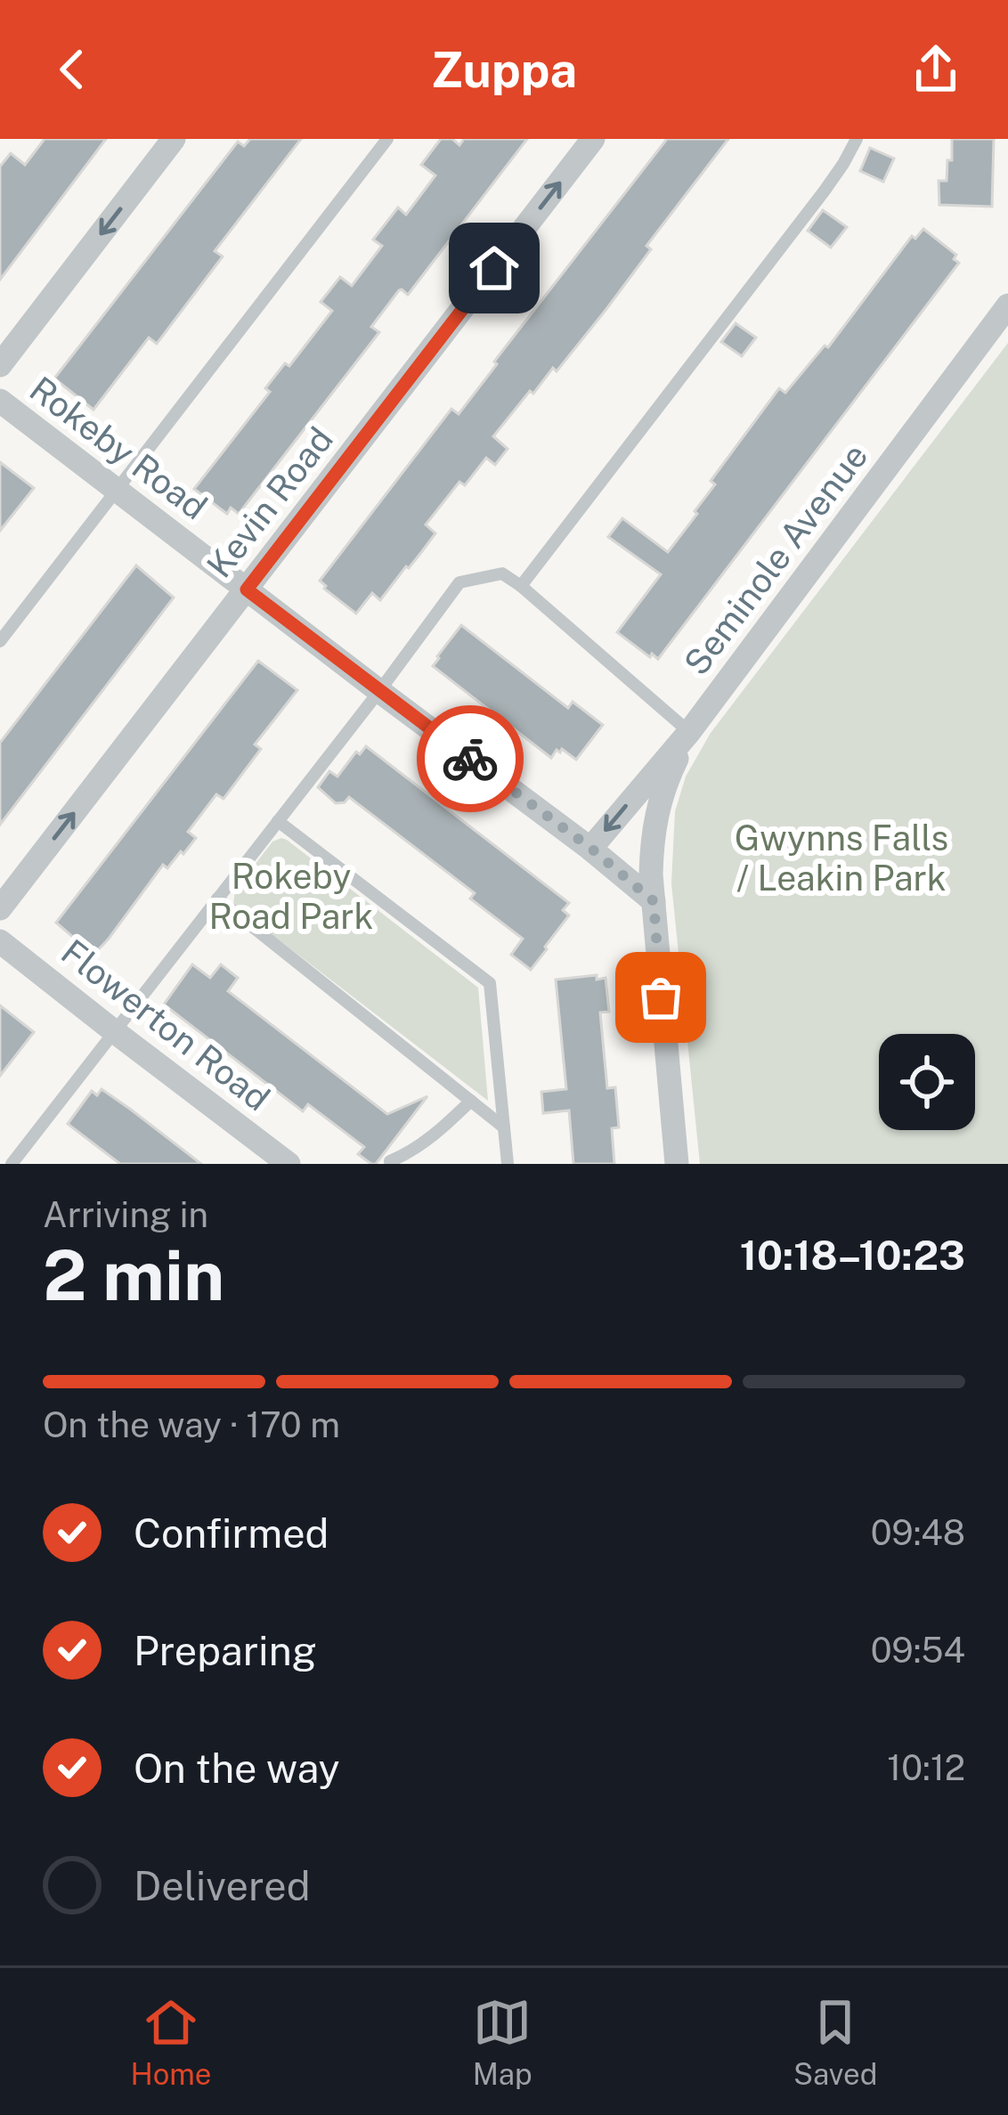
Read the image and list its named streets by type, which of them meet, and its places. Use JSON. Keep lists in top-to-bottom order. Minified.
{"streets":{"street":["Rokeby Road","Kevin Road","Seminole Avenue","Flowerton Road"]},"crossings":[["Rokeby Road","Kevin Road"],["Rokeby Road","Seminole Avenue"]],"one_way":["Kevin Road"],"parks":["Gwynns Falls / Leakin Park","Rokeby Road Park"],"page":{"header":"Zuppa","heading":["2 min","Arriving in","10:18–10:23"],"bar":"On the way · 170 m","list":[["Confirmed","09:48"],["Preparing","09:54"],["On the way","10:12"],"Delivered"],"tabs":["Home","Map","Saved"]}}
